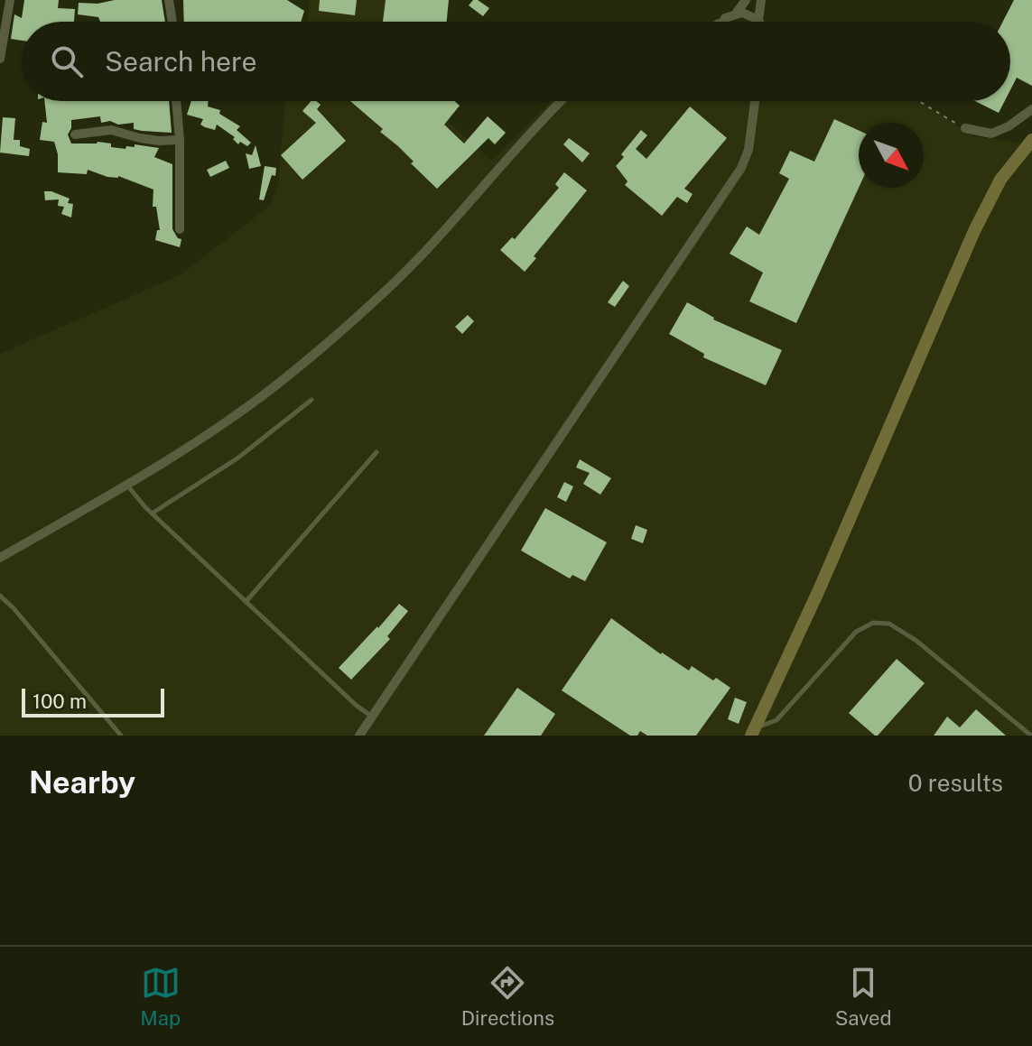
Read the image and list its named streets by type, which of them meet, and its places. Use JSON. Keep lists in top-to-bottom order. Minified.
{"scale_bar":"100 m","north":"bottom right","page":{"search":"Search here","scale":"100 m","heading":["Nearby","0 results"],"nav":["Map","Directions","Saved"]}}
